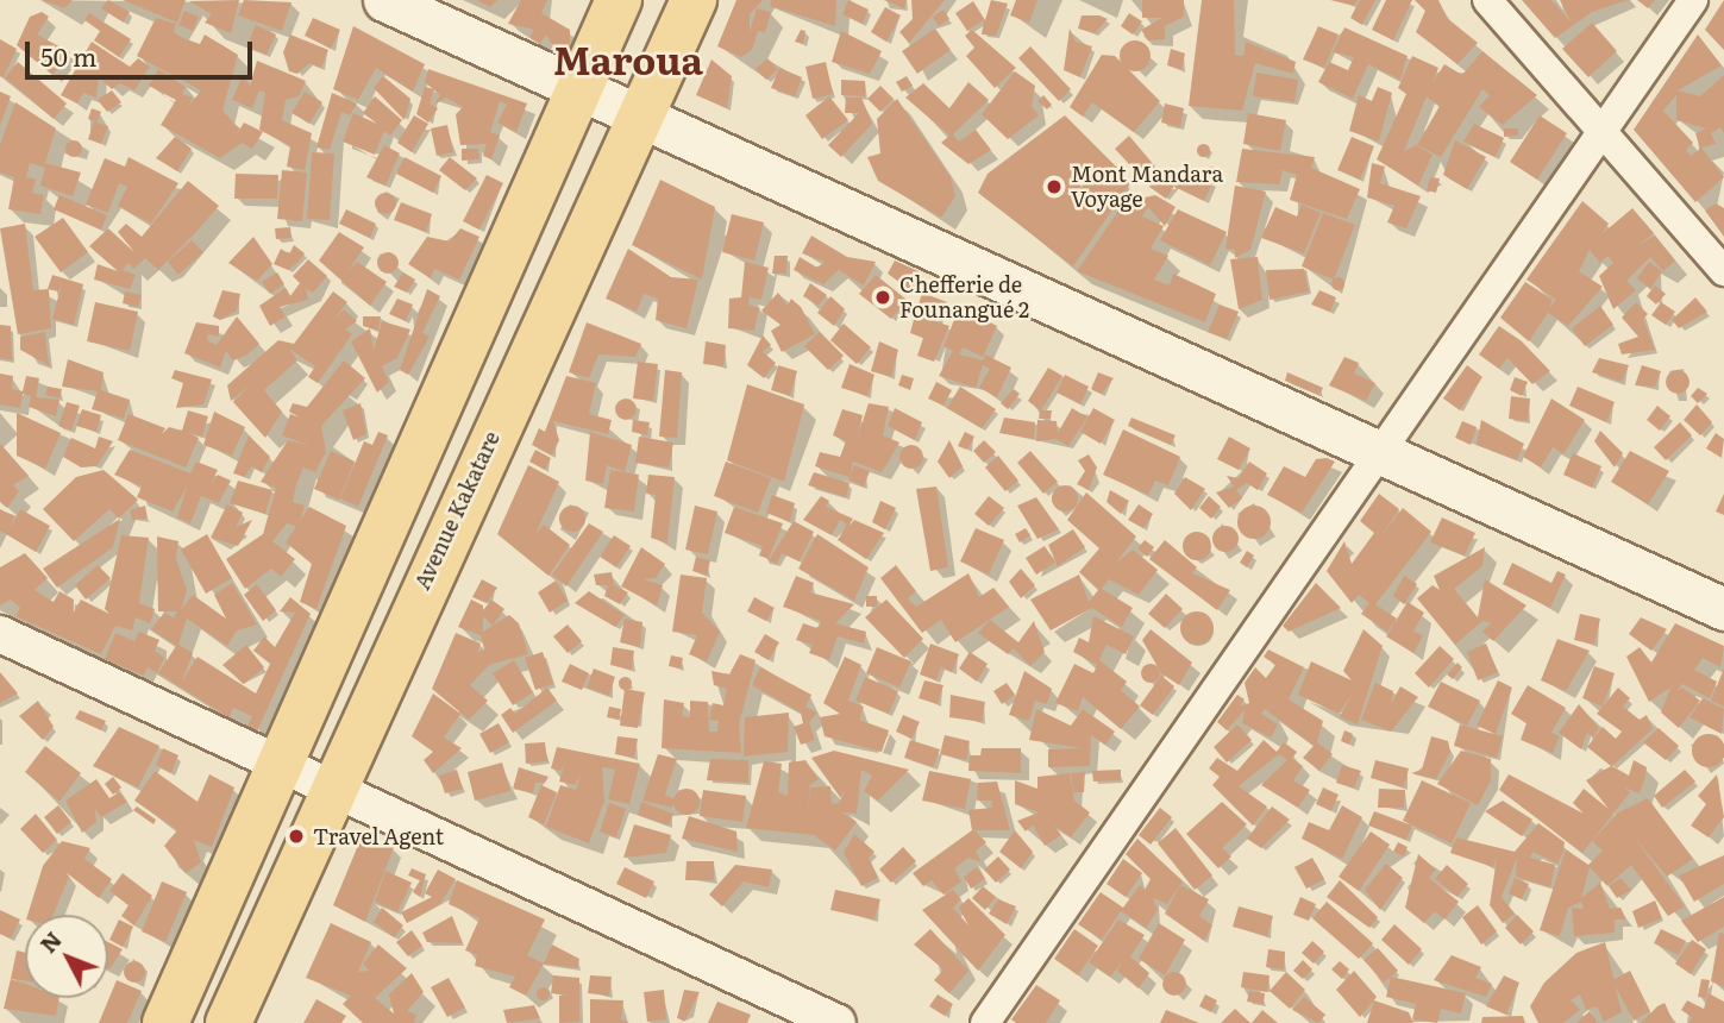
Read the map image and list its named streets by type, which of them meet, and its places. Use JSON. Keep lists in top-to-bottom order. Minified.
{"streets":{"main road":["Avenue Kakatare"]},"districts":["Maroua"],"places":["Mont Mandara Voyage","Chefferie de Founangué 2","Travel Agent"],"scale_bar":"50 m","north":"top left"}
